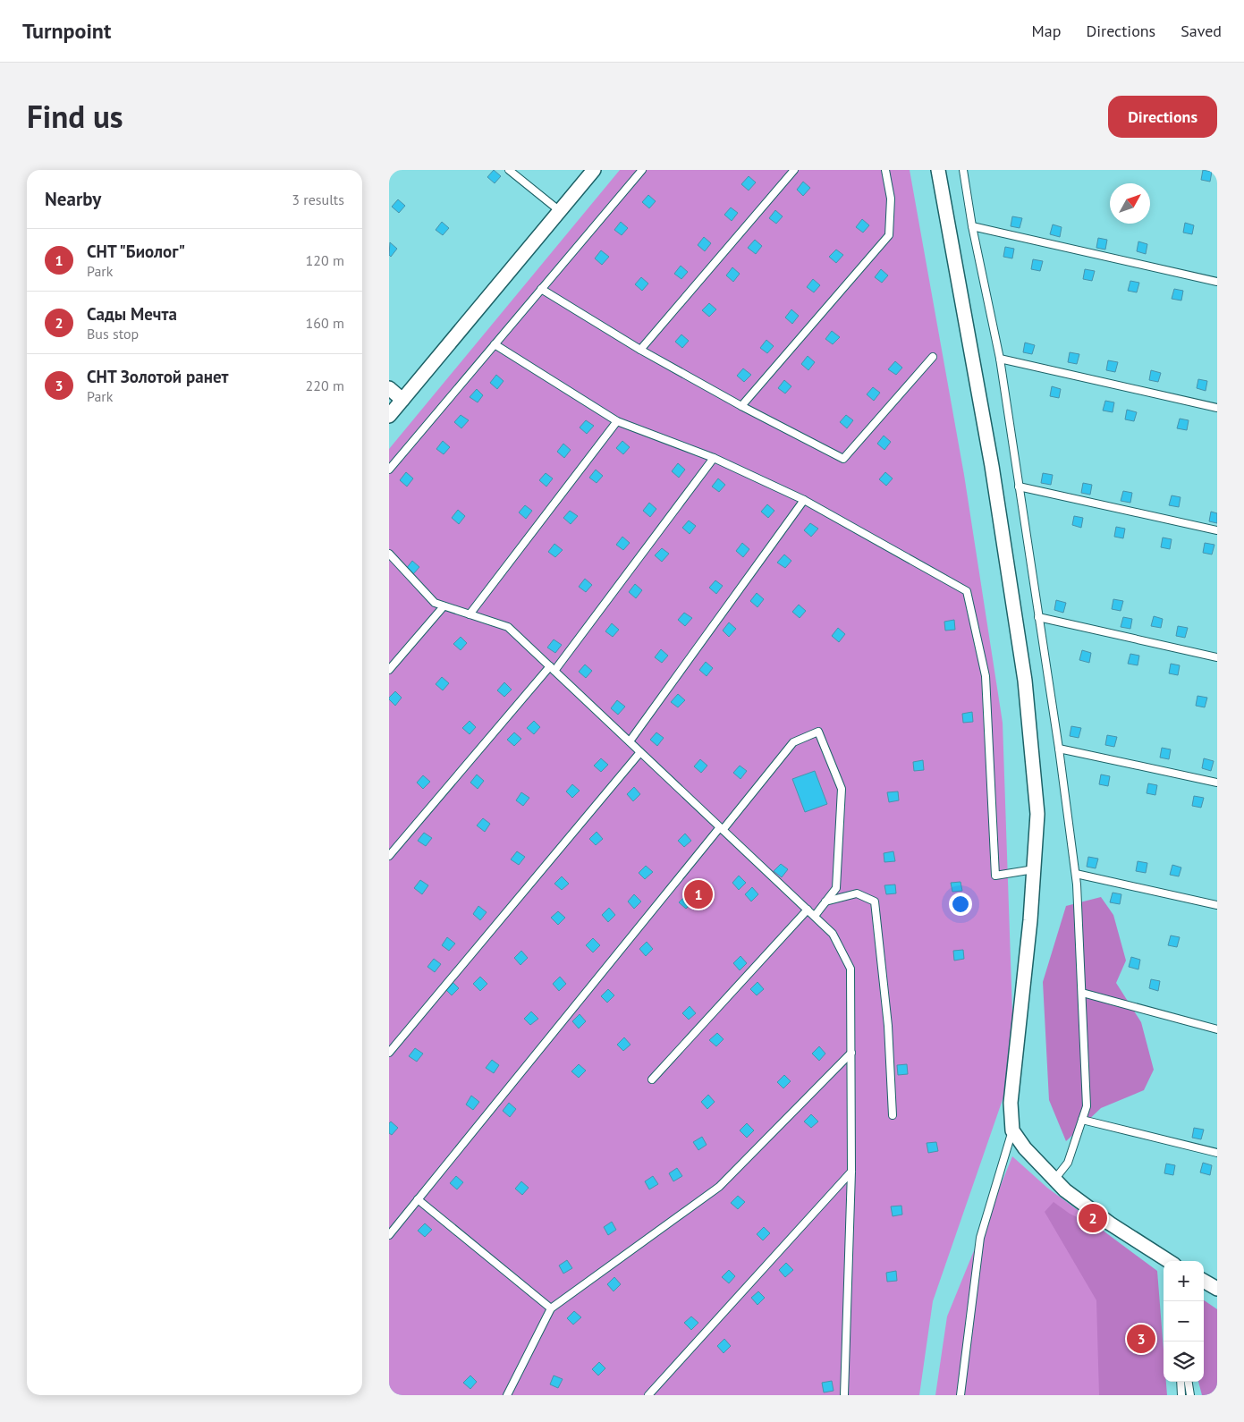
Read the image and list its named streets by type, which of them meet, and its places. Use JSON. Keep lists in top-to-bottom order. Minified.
{"north":"top right","page":{"header":"Turnpoint","nav":["Map","Directions","Saved"],"title":"Find us","buttons":"Directions","heading":["Nearby","3 results"],"list":[{"mark":"1","name":"СНТ \"Биолог\"","note":"Park","value":"120 m"},{"mark":"2","name":"Сады Мечта","note":"Bus stop","value":"160 m"},{"mark":"3","name":"СНТ Золотой ранет","note":"Park","value":"220 m"}],"pins":["1","2","3"],"map_buttons":["+","−"]}}
